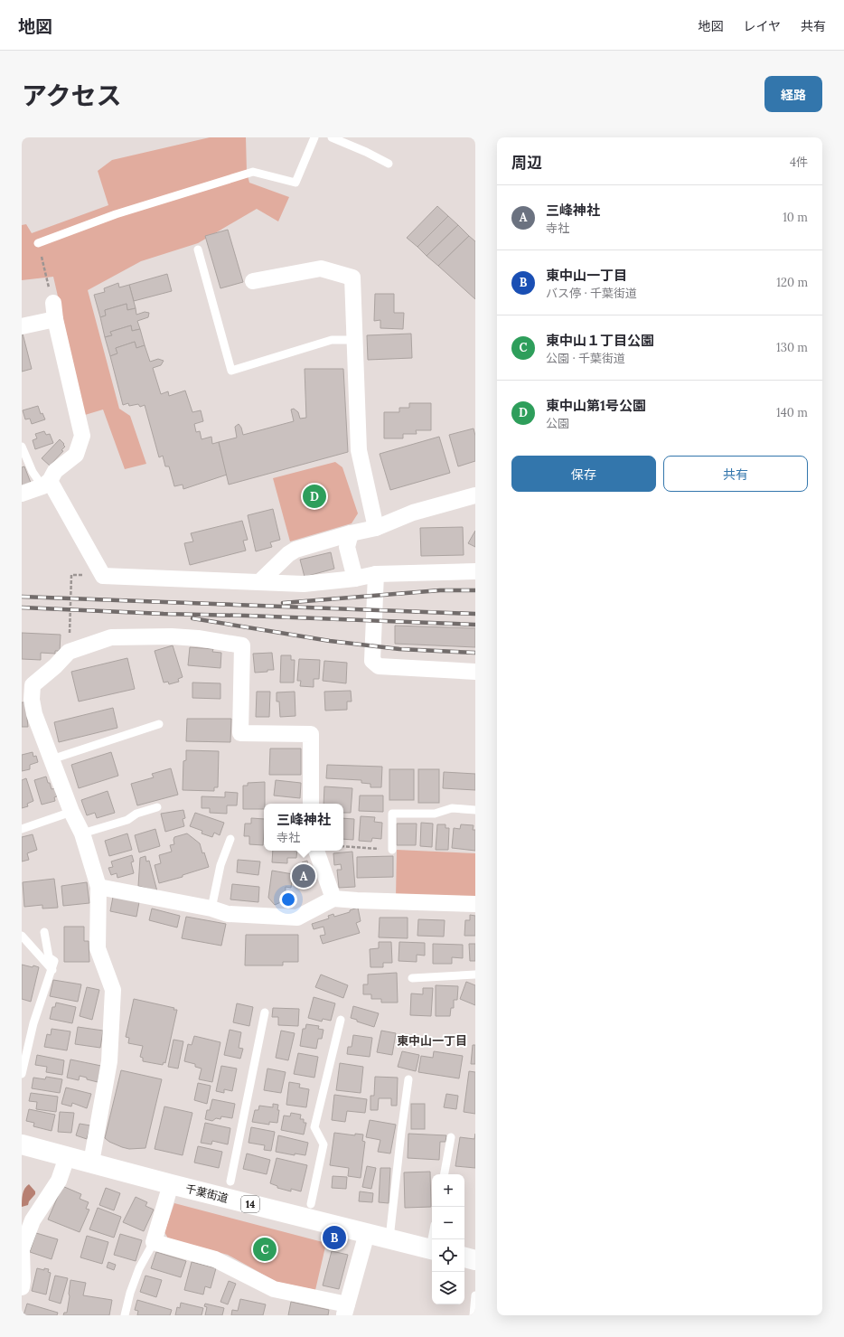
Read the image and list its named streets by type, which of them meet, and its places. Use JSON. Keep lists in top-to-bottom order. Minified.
{"streets":{"highway":["千葉街道","14"]},"districts":["東中山一丁目"],"page":{"header":"地図","nav":["地図","レイヤ","共有"],"title":"アクセス","buttons":["経路",["保存","共有"]],"heading":["周辺","4件"],"list":[{"mark":"A","name":"三峰神社","note":"寺社","value":"10 m"},{"mark":"B","name":"東中山一丁目","note":"バス停 · 千葉街道","value":"120 m"},{"mark":"C","name":"東中山１丁目公園","note":"公園 · 千葉街道","value":"130 m"},{"mark":"D","name":"東中山第1号公園","note":"公園","value":"140 m"}],"pins":["D","A","B","C"],"popup":["三峰神社","寺社"],"map_buttons":["+","−"]}}
